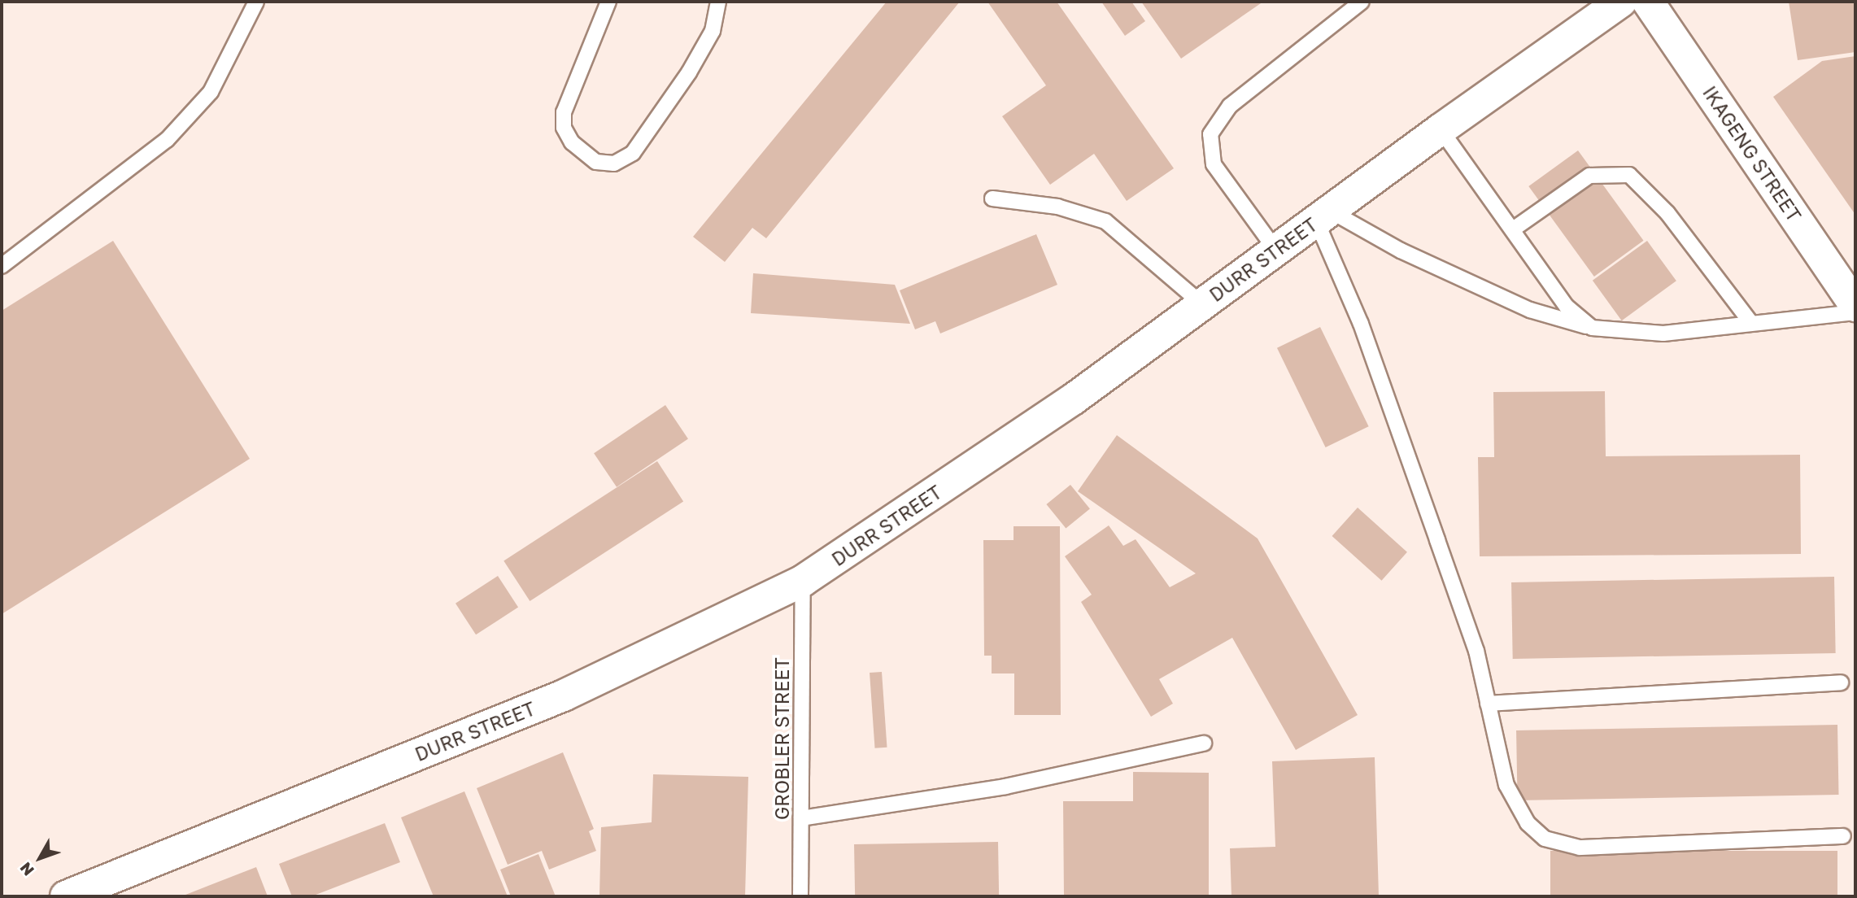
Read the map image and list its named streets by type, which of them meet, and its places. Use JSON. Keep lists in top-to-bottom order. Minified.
{"streets":{"street":["IKAGENG STREET","DURR STREET"],"lane":["GROBLER STREET"]},"crossings":[["DURR STREET","GROBLER STREET"]],"north":"bottom left"}
